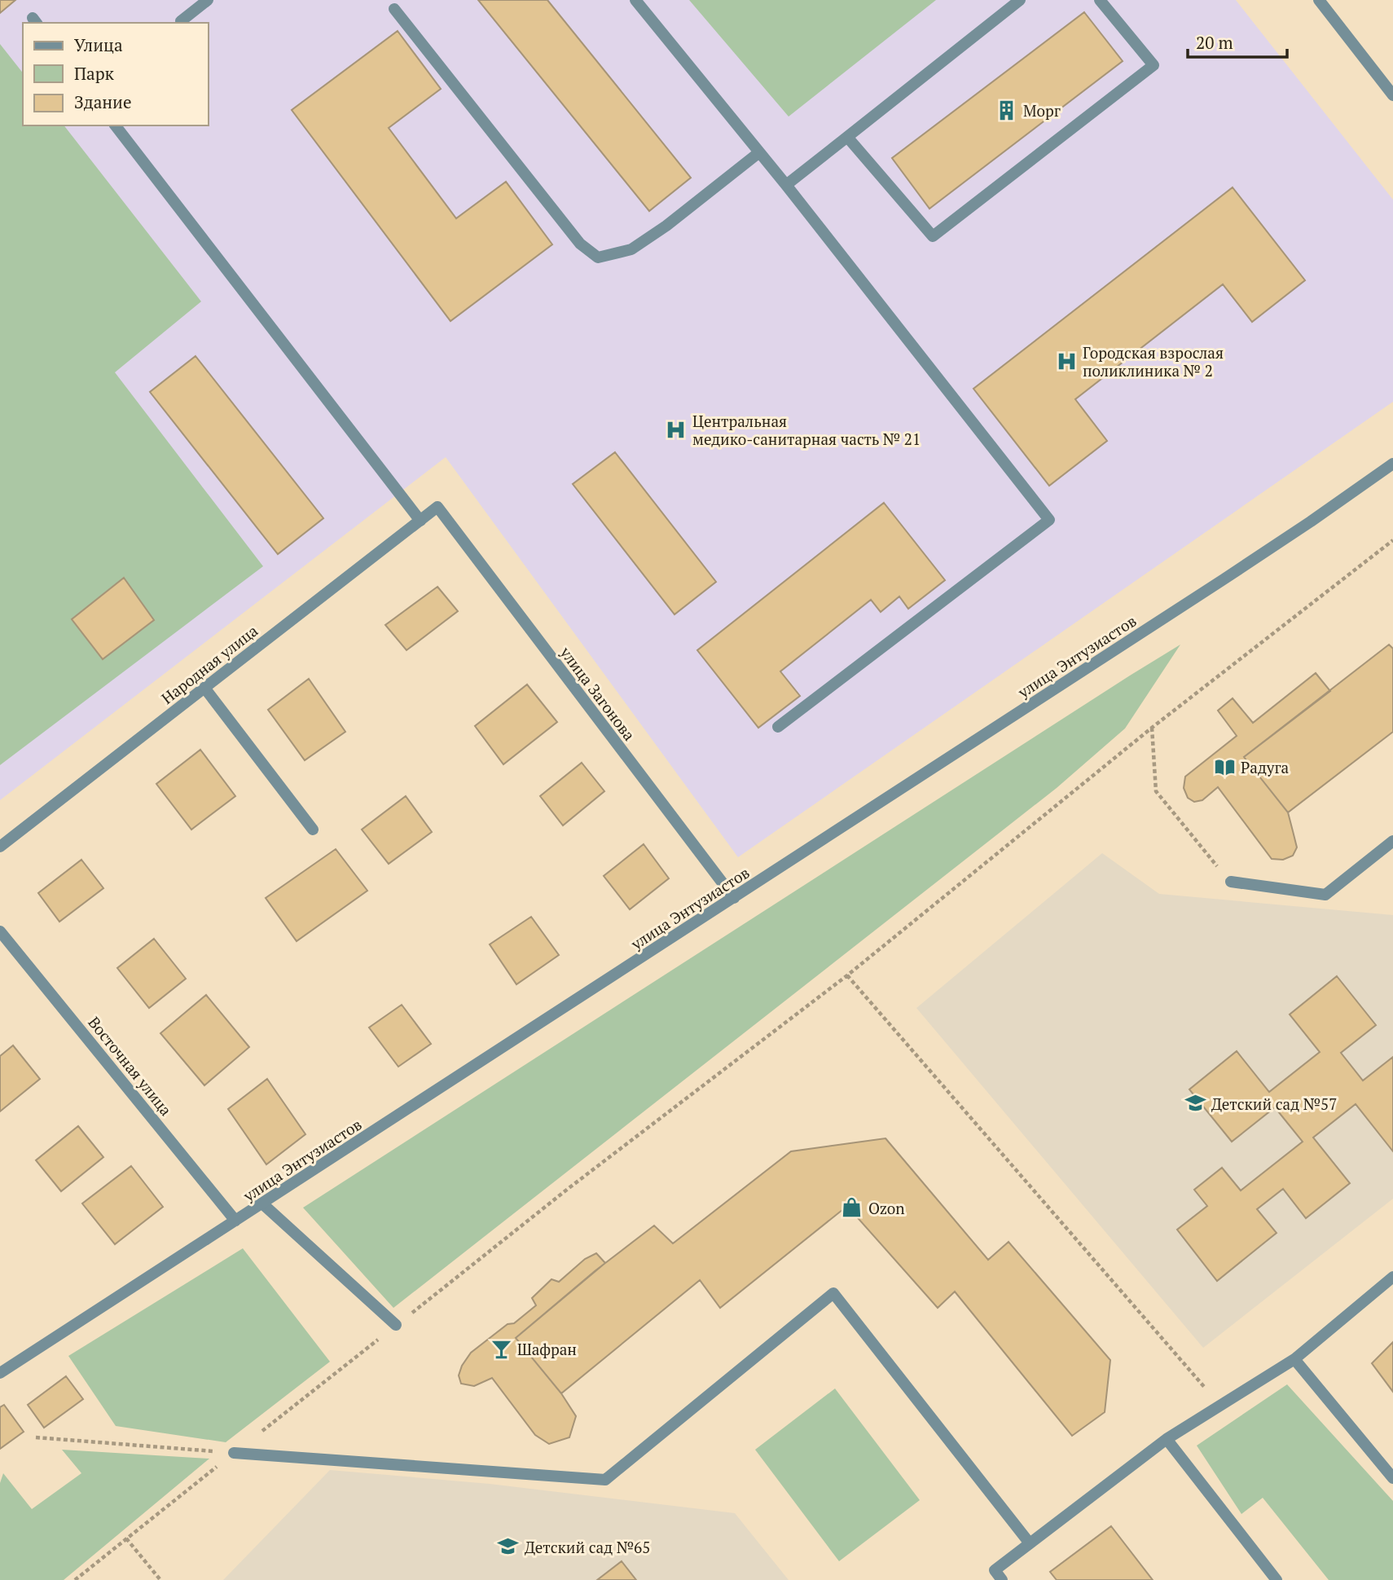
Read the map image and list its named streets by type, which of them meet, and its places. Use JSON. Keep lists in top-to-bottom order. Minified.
{"streets":{"street":["улица Энтузиастов","Народная улица","улица Загонова","Восточная улица"]},"crossings":[["улица Энтузиастов","улица Загонова"],["улица Энтузиастов","Восточная улица"],["Народная улица","улица Загонова"]],"places":{"building":["Морг"],"hospital":["Городская взрослая поликлиника № 2","Центральная медико-санитарная часть № 21"],"library":["Радуга"],"school or university":["Детский сад №57","Детский сад №65"],"shop":["Ozon"],"bar":["Шафран"]},"legend":["Улица","Парк","Здание"],"scale_bar":"20 m"}
